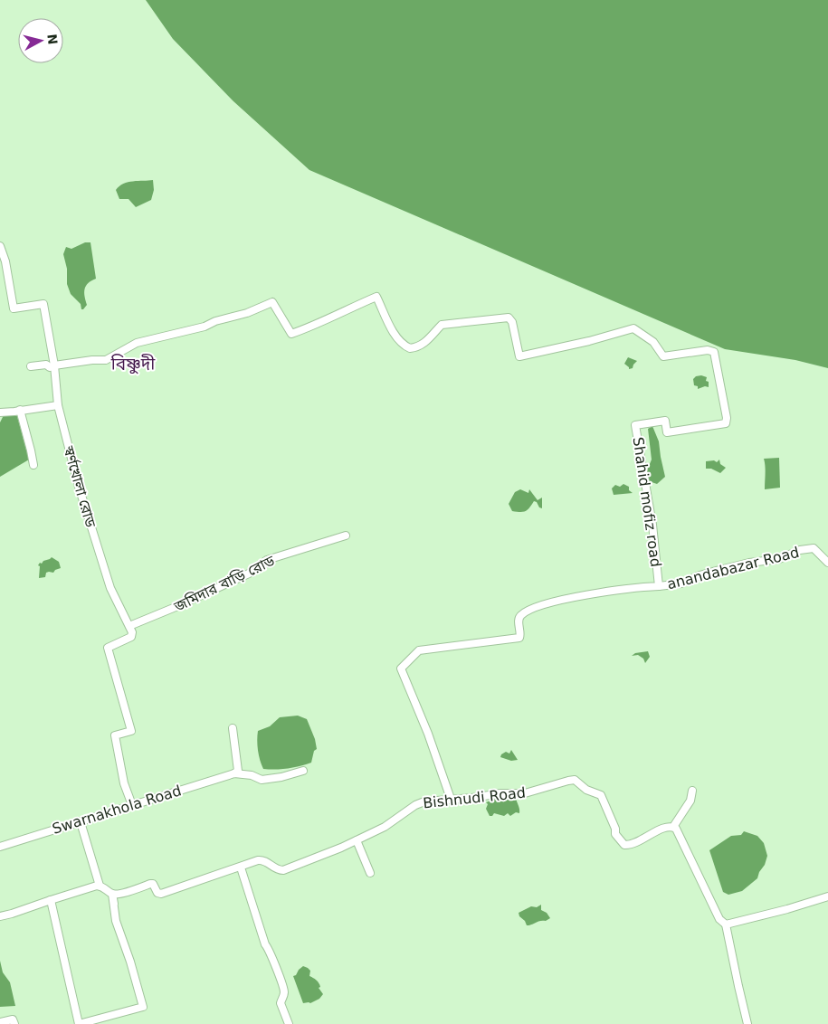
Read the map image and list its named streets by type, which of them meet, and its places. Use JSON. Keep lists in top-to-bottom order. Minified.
{"streets":{"street":["স্বর্ণখোলা রোড","Shahid mofiz road","anandabazar Road","জমিদার বাড়ি রোড","Bishnudi Road","Swarnakhola Road"]},"crossings":[["স্বর্ণখোলা রোড","Shahid mofiz road"],["স্বর্ণখোলা রোড","জমিদার বাড়ি রোড"],["Shahid mofiz road","anandabazar Road"],["Shahid mofiz road","Bishnudi Road"]],"districts":["বিষ্ণুদী"],"north":"right"}
